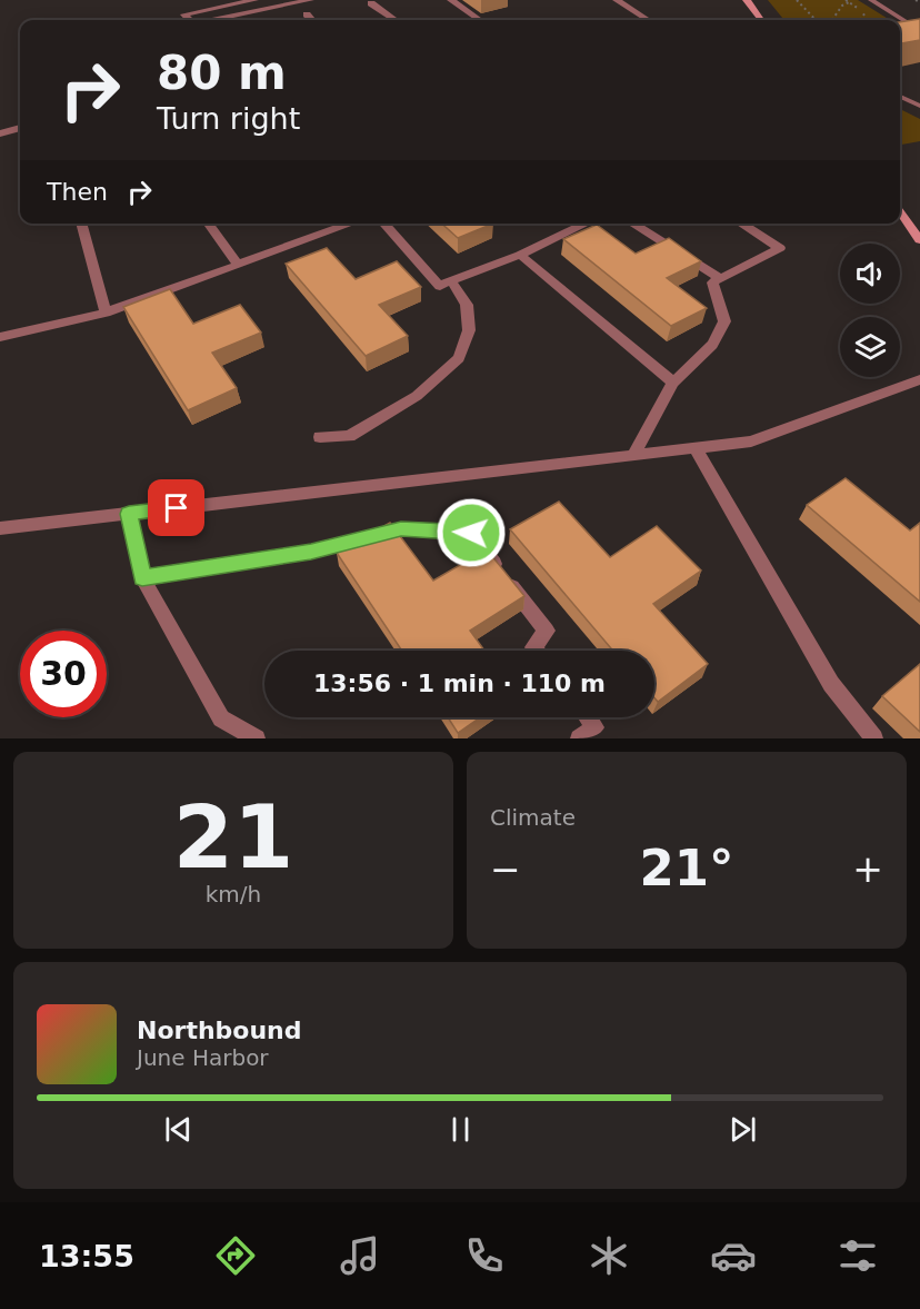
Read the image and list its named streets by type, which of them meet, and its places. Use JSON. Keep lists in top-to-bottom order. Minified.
{"page":{"turn":["80 m","Turn right"],"then":"Then","limit":"30","trip":"13:56 · 1 min · 110 m","tile":[["21","km/h"],"Climate"],"heat":["−","21°","+"],"song":["Northbound","June Harbor"],"tabs":"13:55"}}
